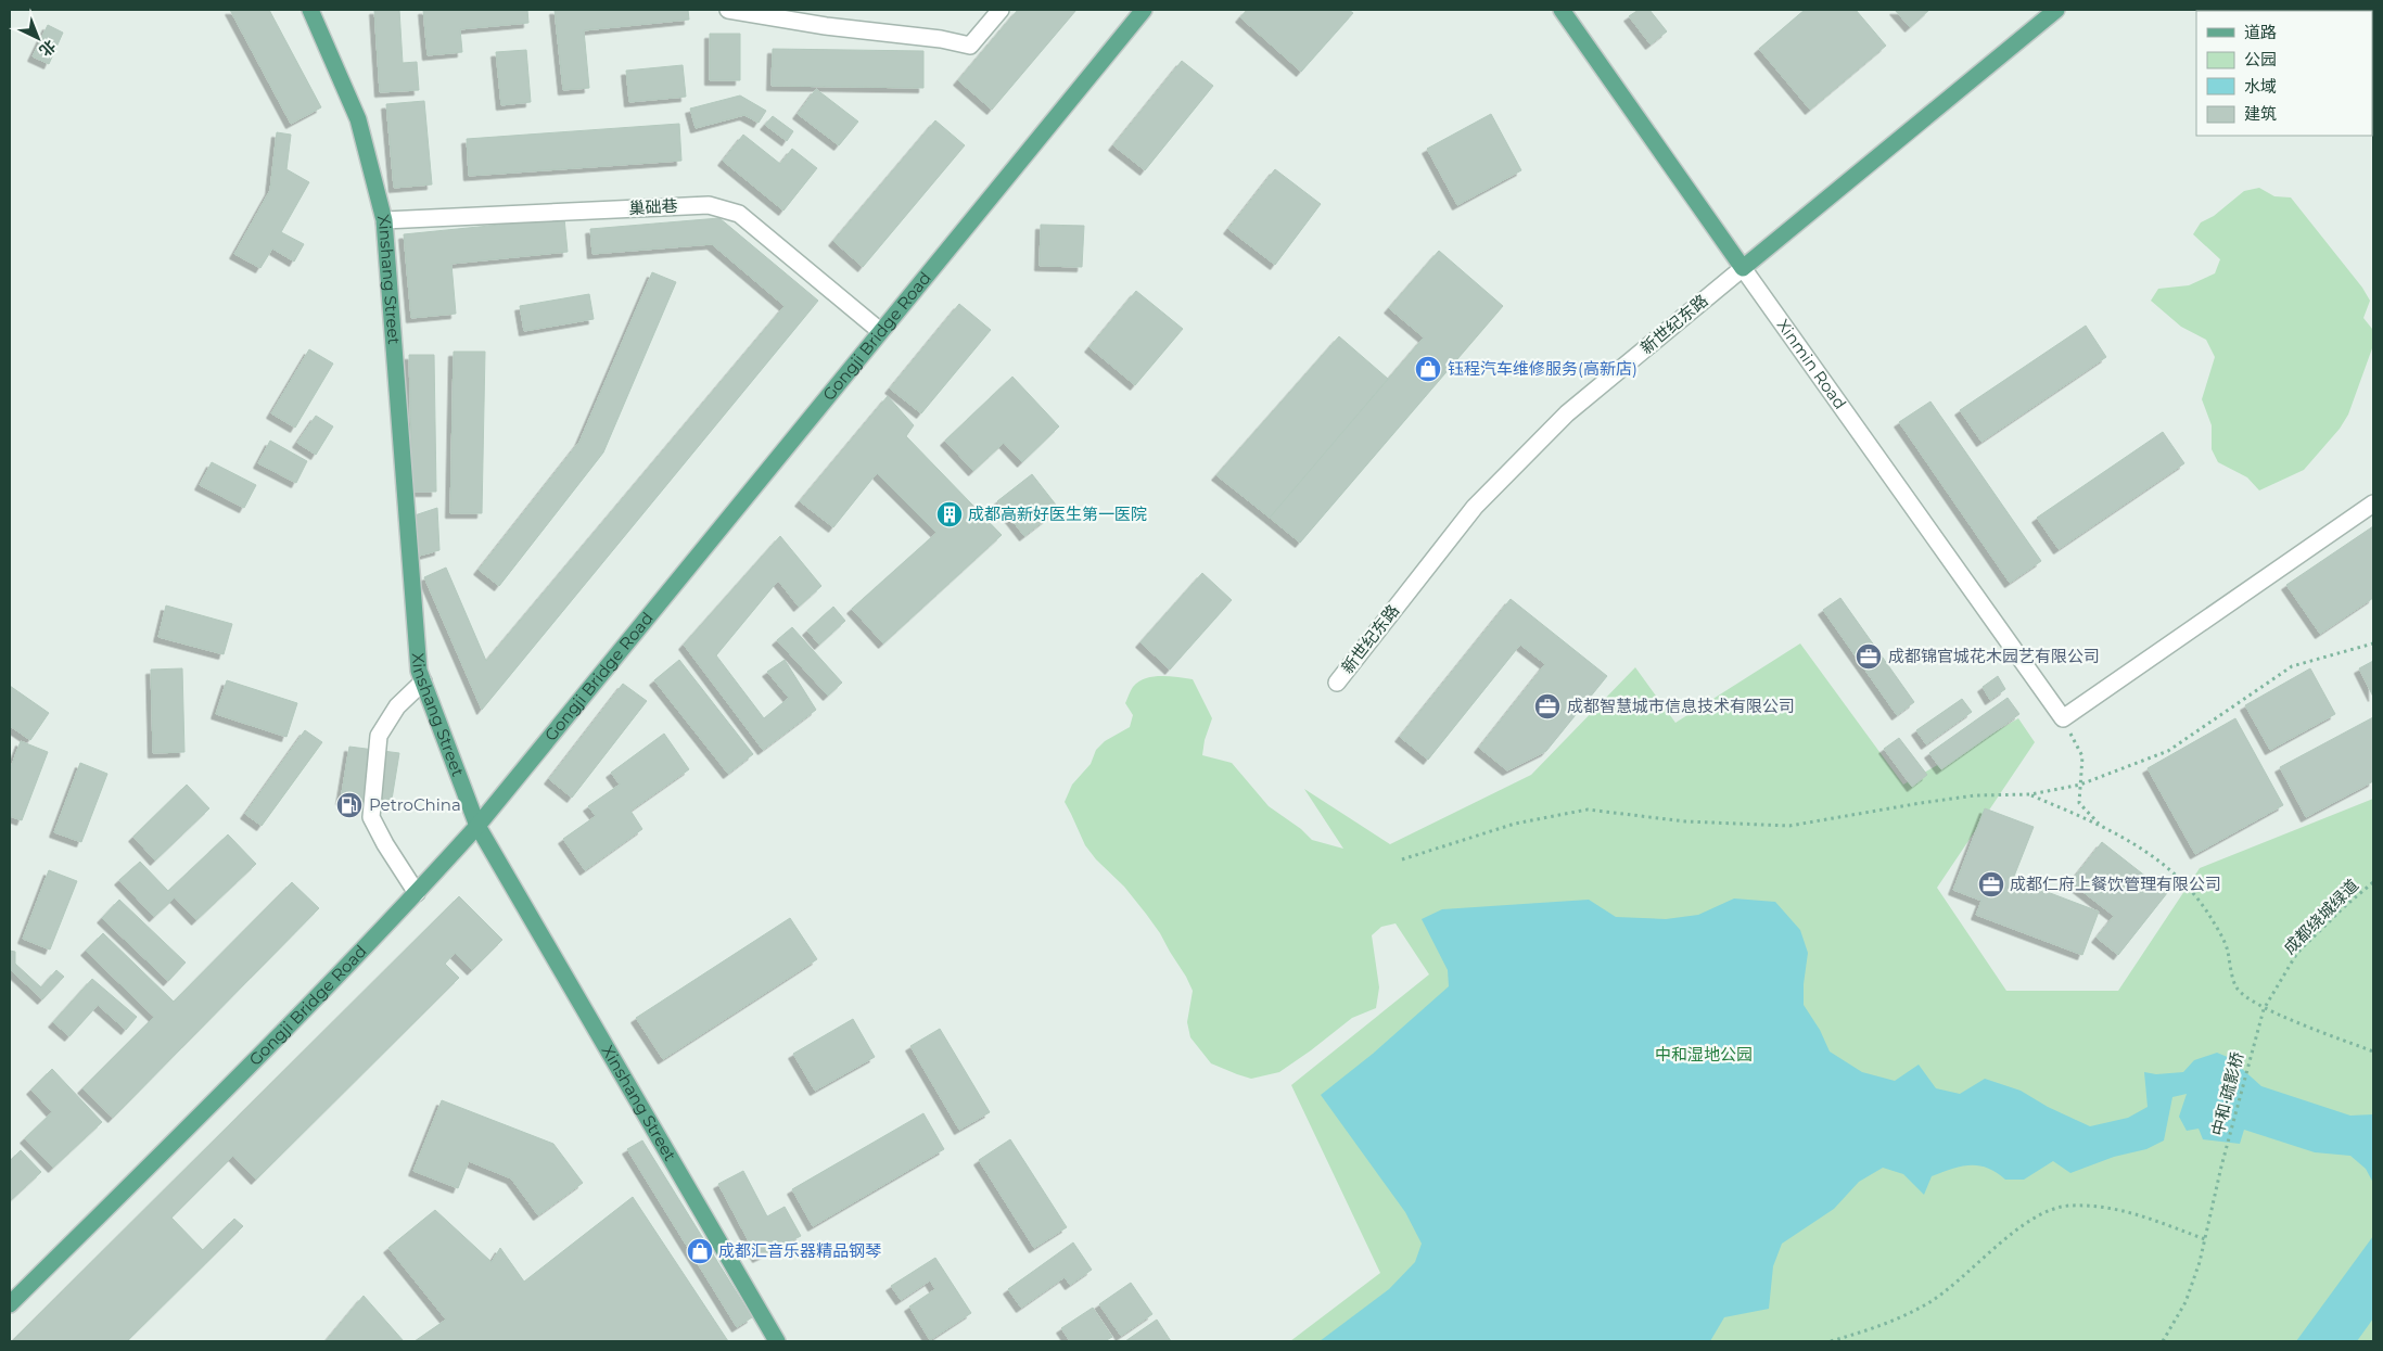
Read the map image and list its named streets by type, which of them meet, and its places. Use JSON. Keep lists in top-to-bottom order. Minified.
{"streets":{"main road":["Xinshang Street","新世纪东路","Gongji Bridge Road","Xinmin Road"],"street":["巢础巷"],"path":["成都绕城绿道","中和·疏影桥"]},"crossings":[["巢础巷","Xinshang Street"],["巢础巷","Gongji Bridge Road"],["Xinshang Street","Gongji Bridge Road"],["新世纪东路","Xinmin Road"],["成都绕城绿道","中和·疏影桥"]],"parks":["中和湿地公园"],"places":{"shop":["钰程汽车维修服务(高新店)","成都汇音乐器精品钢琴"],"building":["成都高新好医生第一医院"],"office":["成都锦官城花木园艺有限公司","成都智慧城市信息技术有限公司","成都仁府上餐饮管理有限公司"],"fuel station":["PetroChina"]},"legend":["道路","公园","水域","建筑"],"north":"bottom right"}
